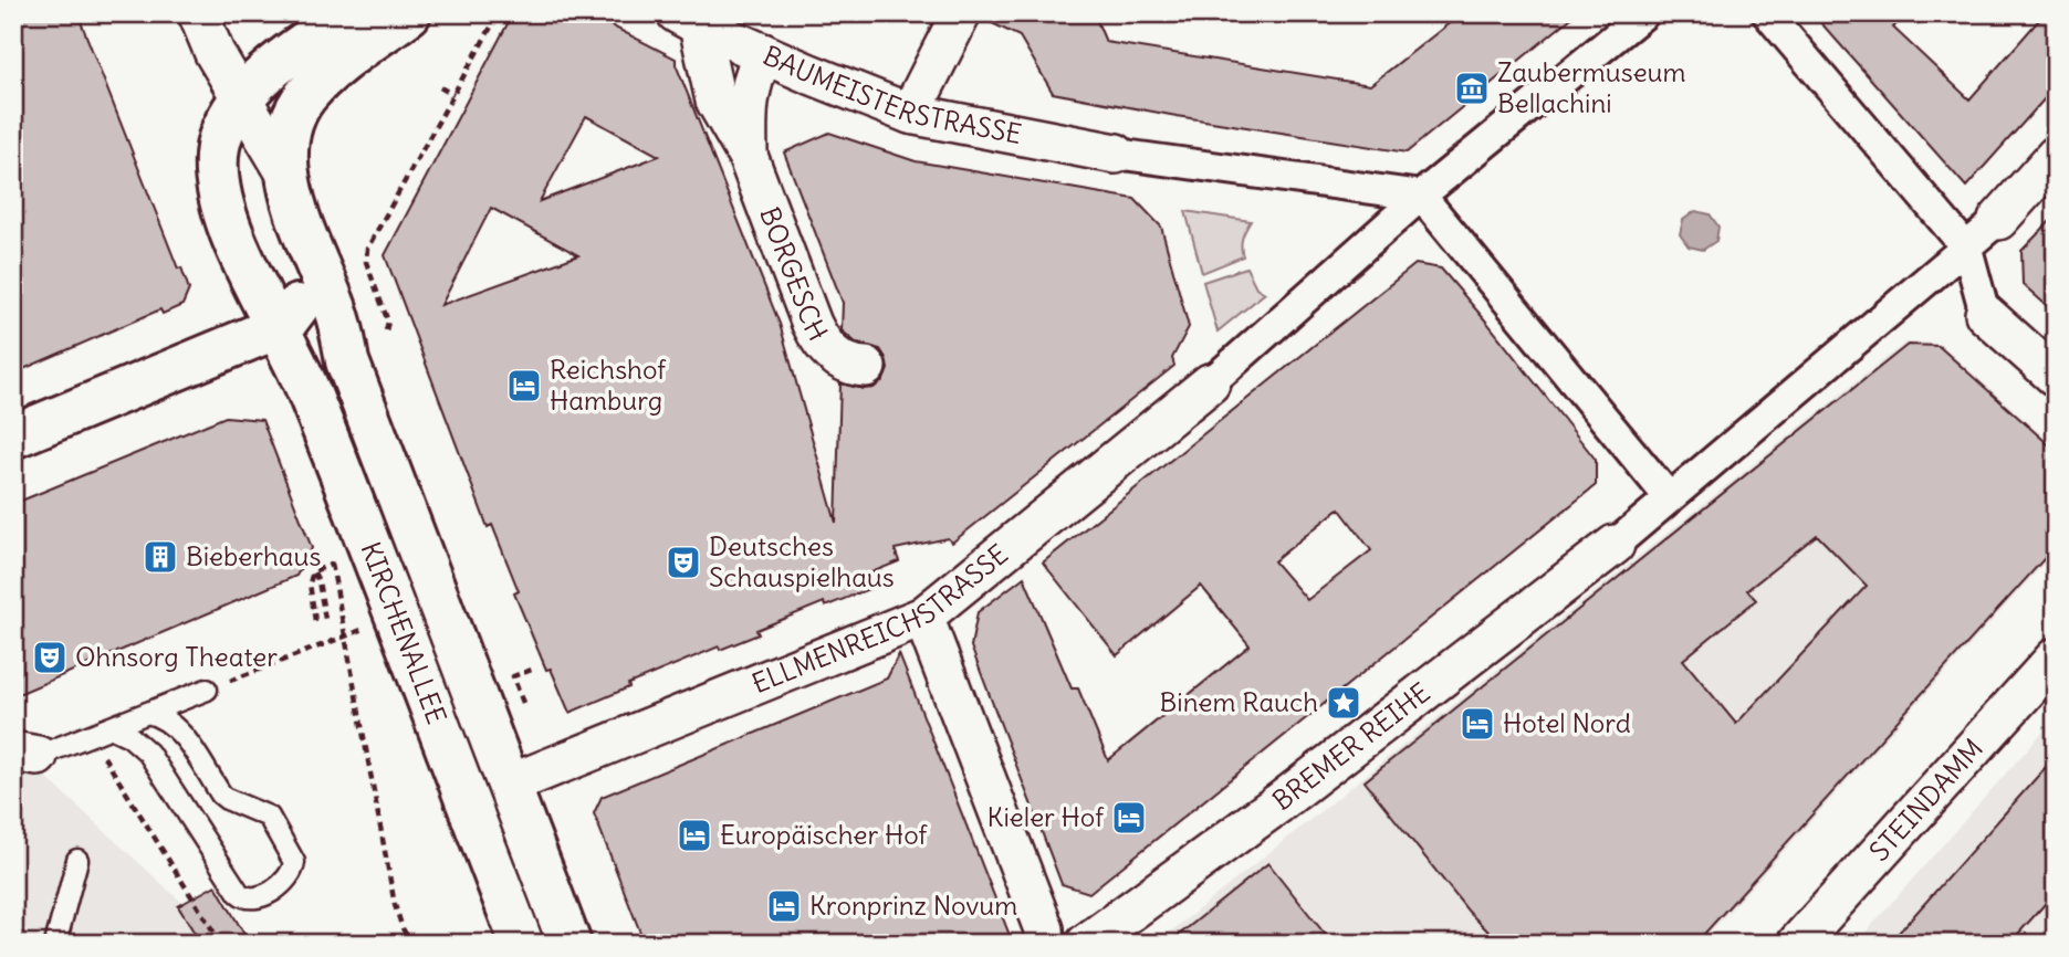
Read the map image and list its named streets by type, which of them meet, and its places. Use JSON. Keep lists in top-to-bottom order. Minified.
{"streets":{"street":["BAUMEISTERSTRASSE","BORGESCH","ELLMENREICHSTRASSE","KIRCHENALLEE","BREMER REIHE","STEINDAMM"]},"crossings":[["BAUMEISTERSTRASSE","BORGESCH"],["ELLMENREICHSTRASSE","KIRCHENALLEE"]],"places":{"museum":["Zaubermuseum Bellachini"],"hotel":["Reichshof Hamburg","Hotel Nord","Kieler Hof","Europäischer Hof","Kronprinz Novum"],"building":["Bieberhaus"],"theatre":["Deutsches Schauspielhaus","Ohnsorg Theater"],"place":["Binem Rauch"]}}
